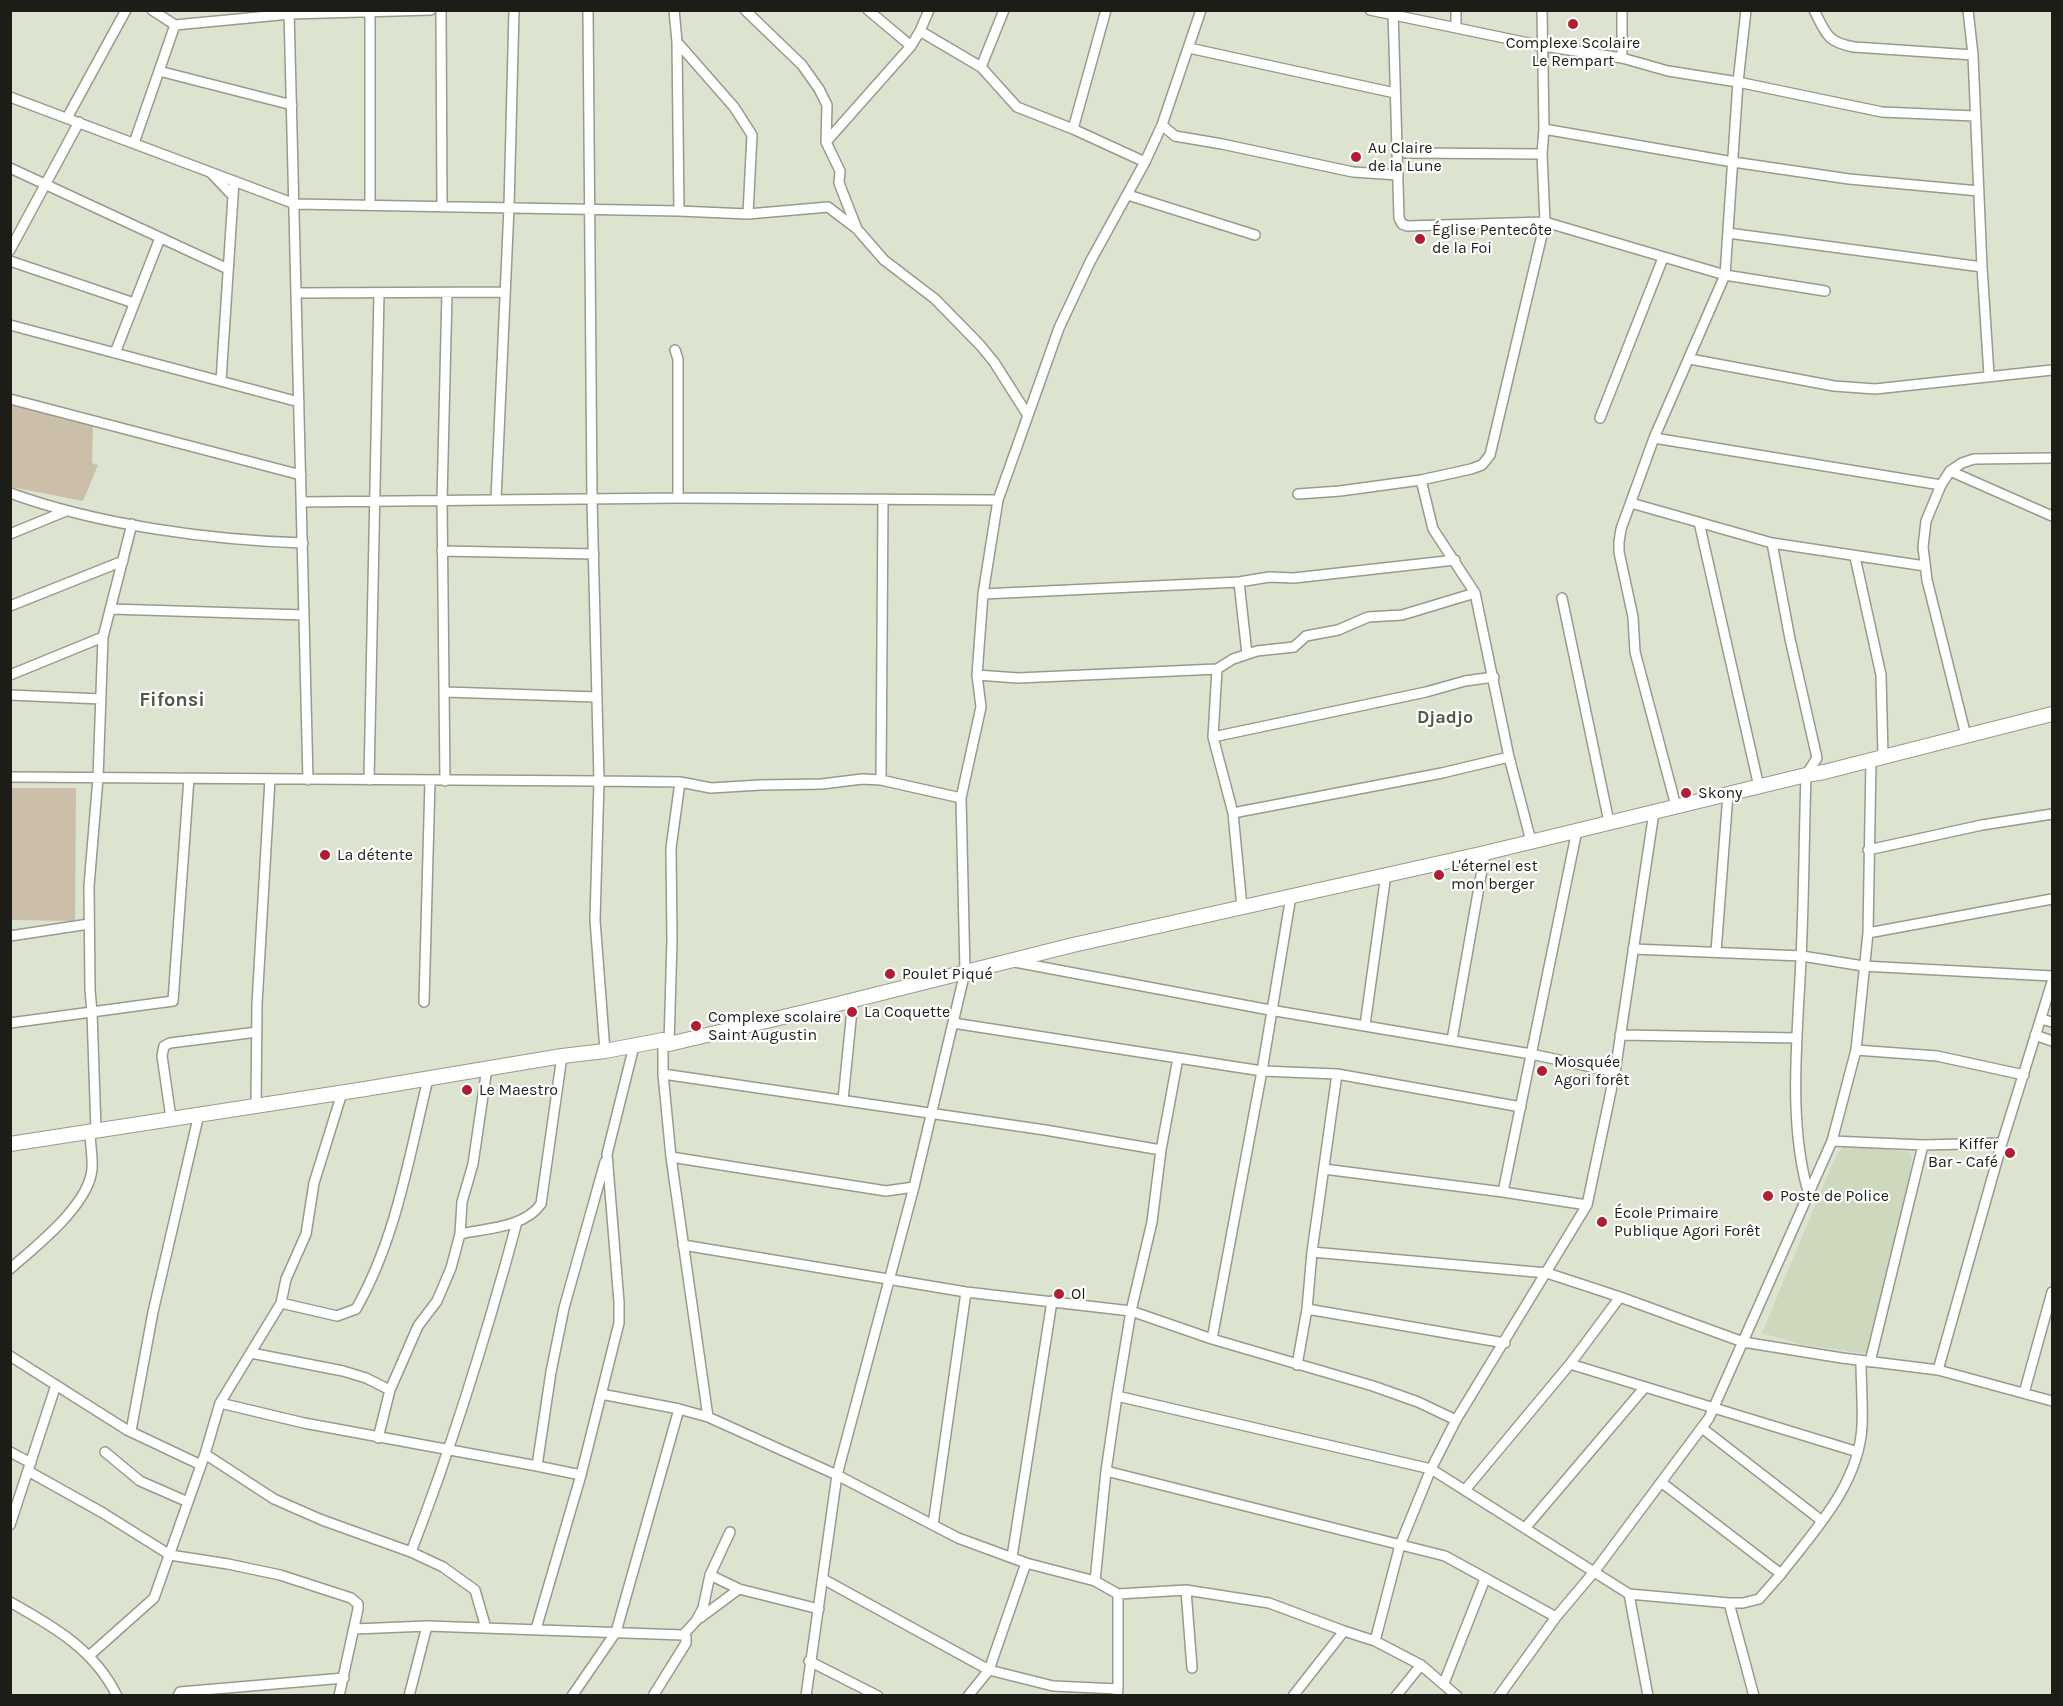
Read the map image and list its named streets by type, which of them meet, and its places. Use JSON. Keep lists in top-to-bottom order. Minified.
{"districts":["Fifonsi","Djadjo"],"places":["Complexe Scolaire Le Rempart","Au Claire de la Lune","Église Pentecôte de la Foi","Skony","La détente","L'éternel est mon berger","Poulet Piqué","La Coquette","Complexe scolaire Saint Augustin","Mosquée Agori forêt","Le Maestro","Kiffer Bar - Café","Poste de Police","École Primaire Publique Agori Forêt","Ol"]}
